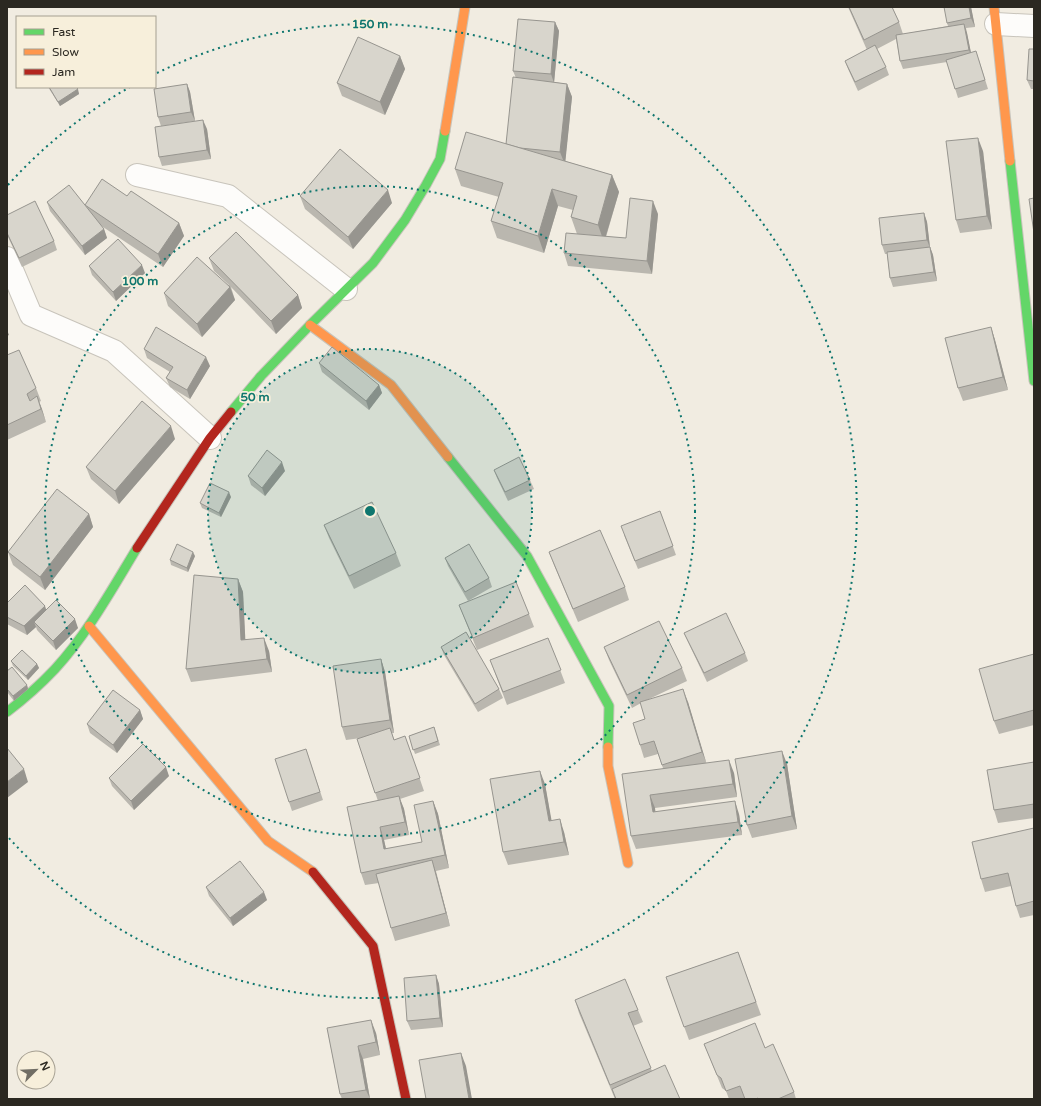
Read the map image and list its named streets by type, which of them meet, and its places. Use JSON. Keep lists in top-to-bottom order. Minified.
{"legend":["Fast","Slow","Jam"],"north":"top right","rings":["150 m","100 m","50 m"]}
